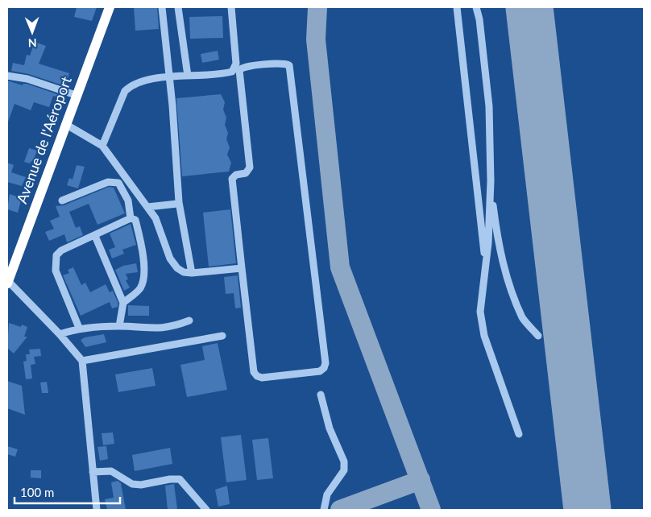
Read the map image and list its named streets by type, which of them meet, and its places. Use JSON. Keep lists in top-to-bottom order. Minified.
{"streets":{"highway":["Avenue de l'Aéroport"]},"scale_bar":"100 m","north":"bottom"}
